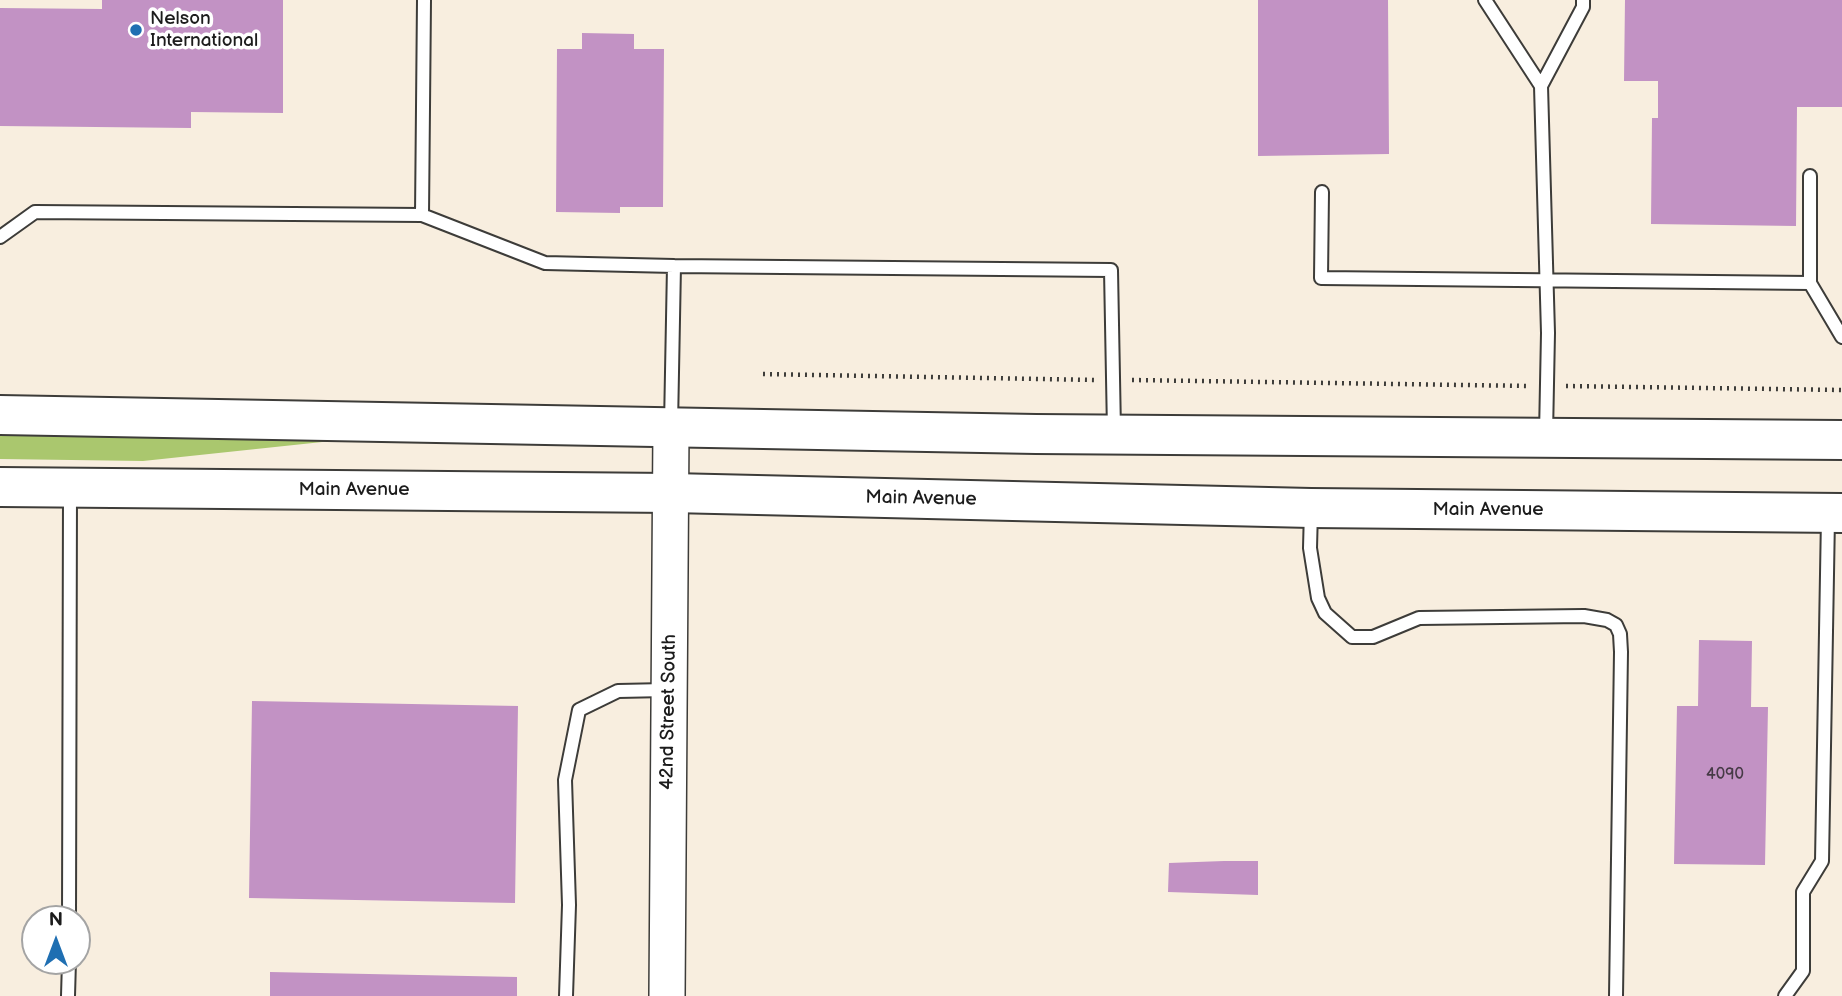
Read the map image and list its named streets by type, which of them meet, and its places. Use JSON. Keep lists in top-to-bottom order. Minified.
{"streets":{"main road":["Main Avenue","42nd Street South"]},"crossings":[["Main Avenue","42nd Street South"]],"places":["Nelson International"],"house_numbers":["4090"],"north":"top"}
